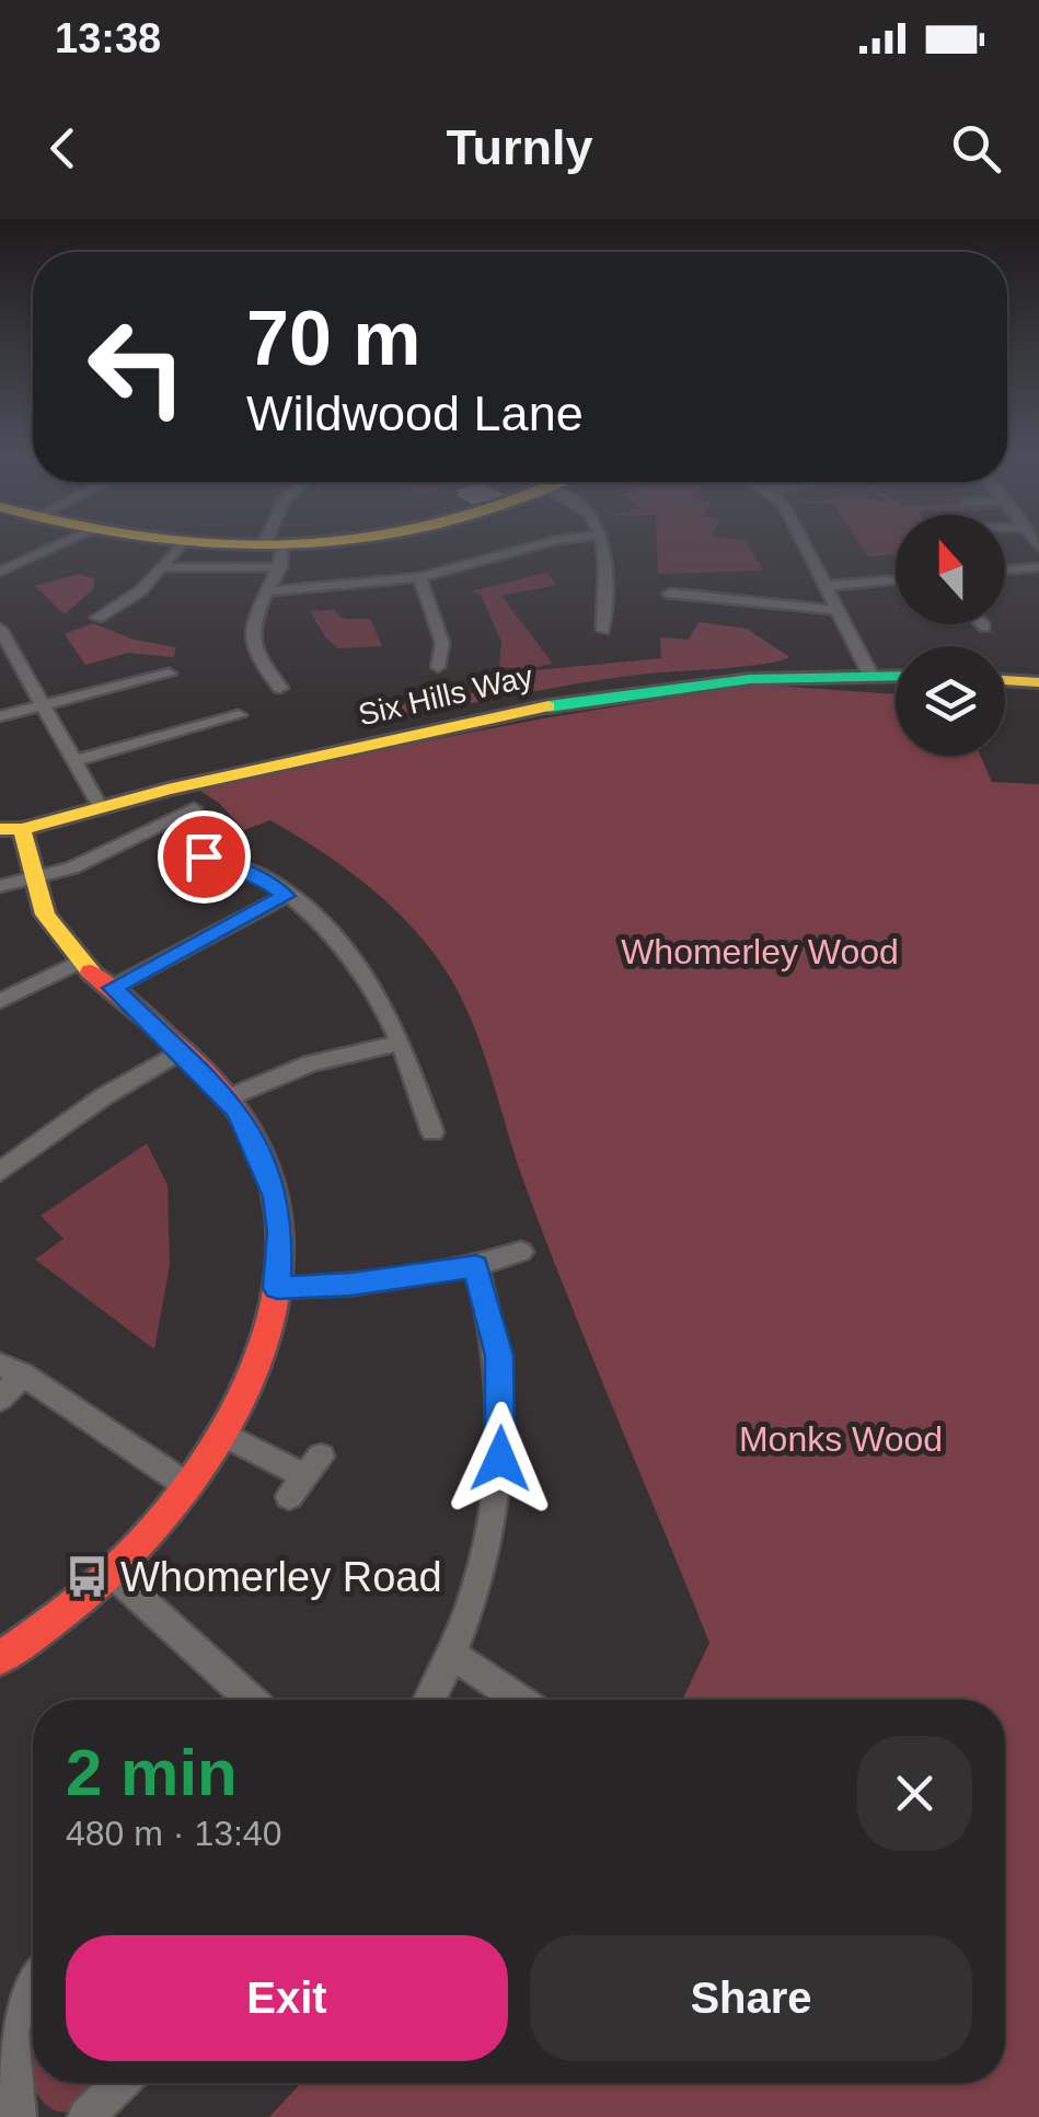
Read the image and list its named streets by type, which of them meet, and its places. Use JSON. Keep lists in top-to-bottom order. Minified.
{"streets":{"street":["Six Hills Way"]},"parks":["Whomerley Wood","Monks Wood"],"places":{"bus stop":["Whomerley Road"]},"north":"top","page":{"status":"13:38","header":"Turnly","turn":["70 m","Wildwood Lane"],"heading":["2 min","480 m · 13:40"],"buttons":["Exit","Share"]}}
